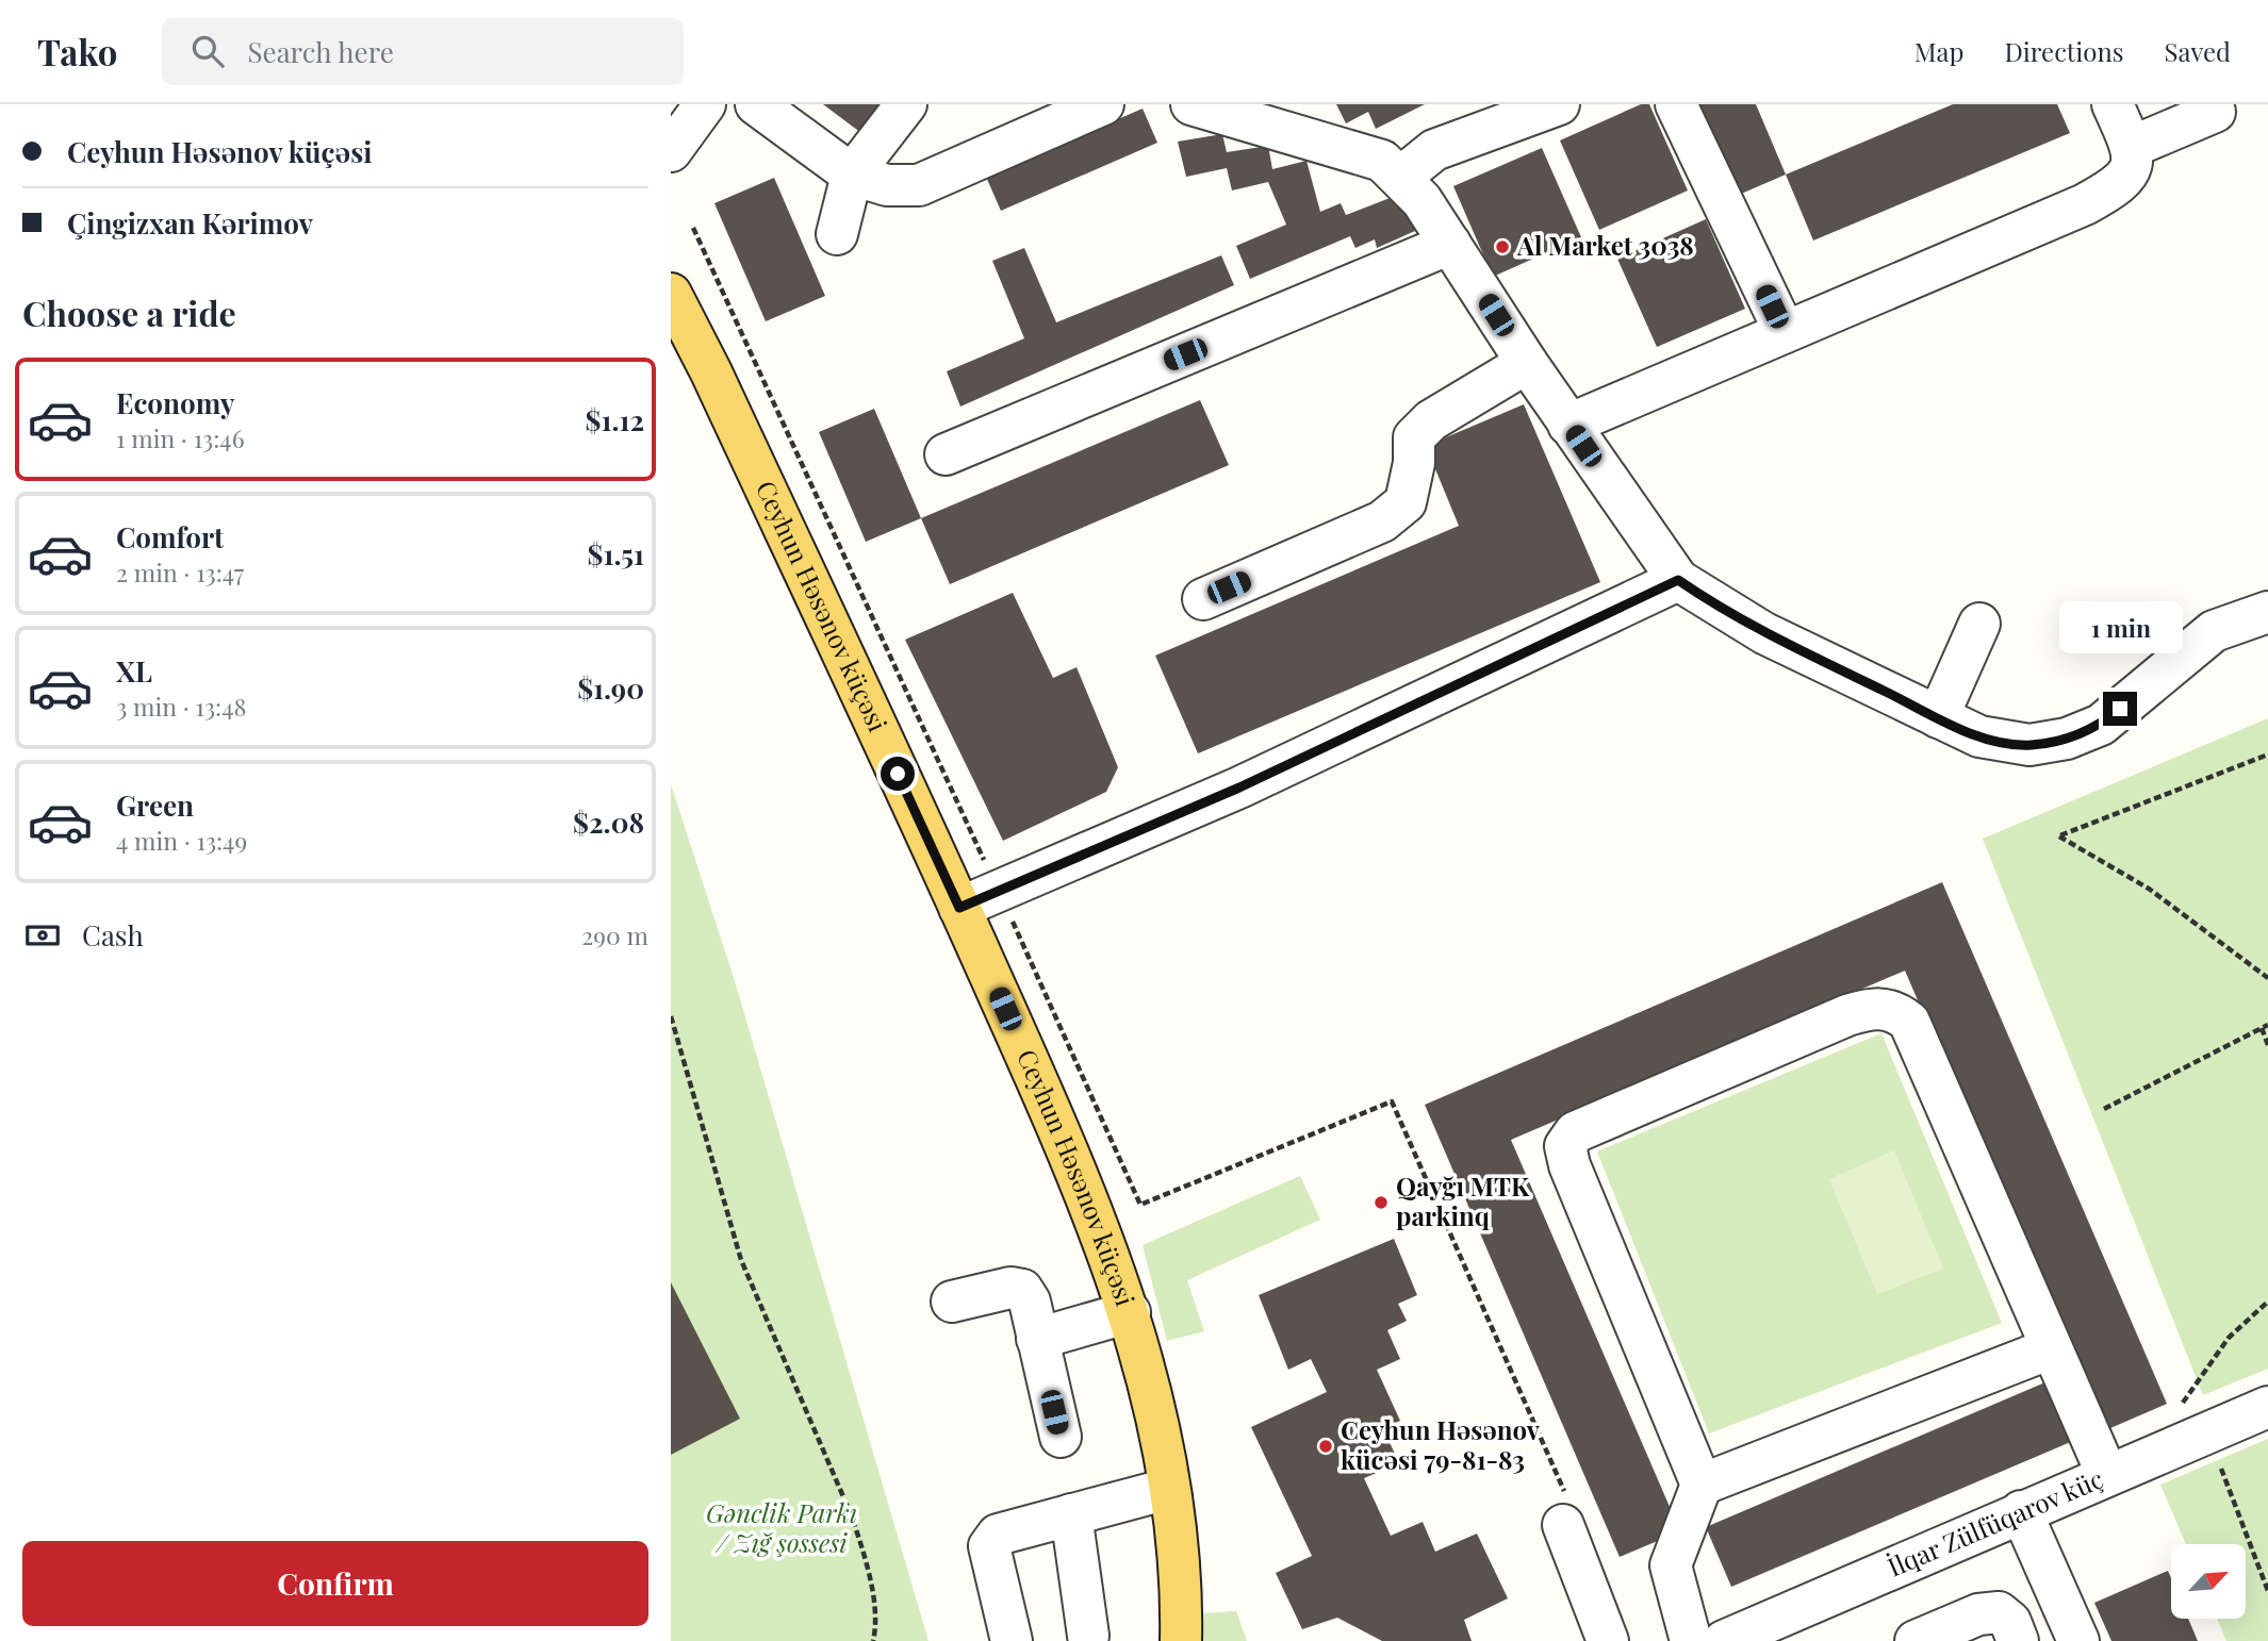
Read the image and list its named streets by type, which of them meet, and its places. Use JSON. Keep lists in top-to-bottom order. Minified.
{"streets":{"main road":["Ceyhun Həsənov küçəsi"],"street":["İlqar Zülfüqarov küç"]},"parks":["Gənclik Parkı / Zığ şossesi"],"places":["Al Market 3038","Qayğı MTK parkinq","Ceyhun Həsənov kücəsi 79-81-83"],"north":"top right","page":{"header":"Tako","search":"Search here","nav":["Map","Directions","Saved"],"banner":["Ceyhun Həsənov küçəsi","Çingizxan Kərimov"],"heading":"Choose a ride","list":[{"name":"Economy","note":"1 min · 13:46","value":"$1.12"},{"name":"Comfort","note":"2 min · 13:47","value":"$1.51"},{"name":"XL","note":"3 min · 13:48","value":"$1.90"},{"name":"Green","note":"4 min · 13:49","value":"$2.08"}],"bubble":"1 min","pay":["Cash","290 m"],"buttons":"Confirm"}}
